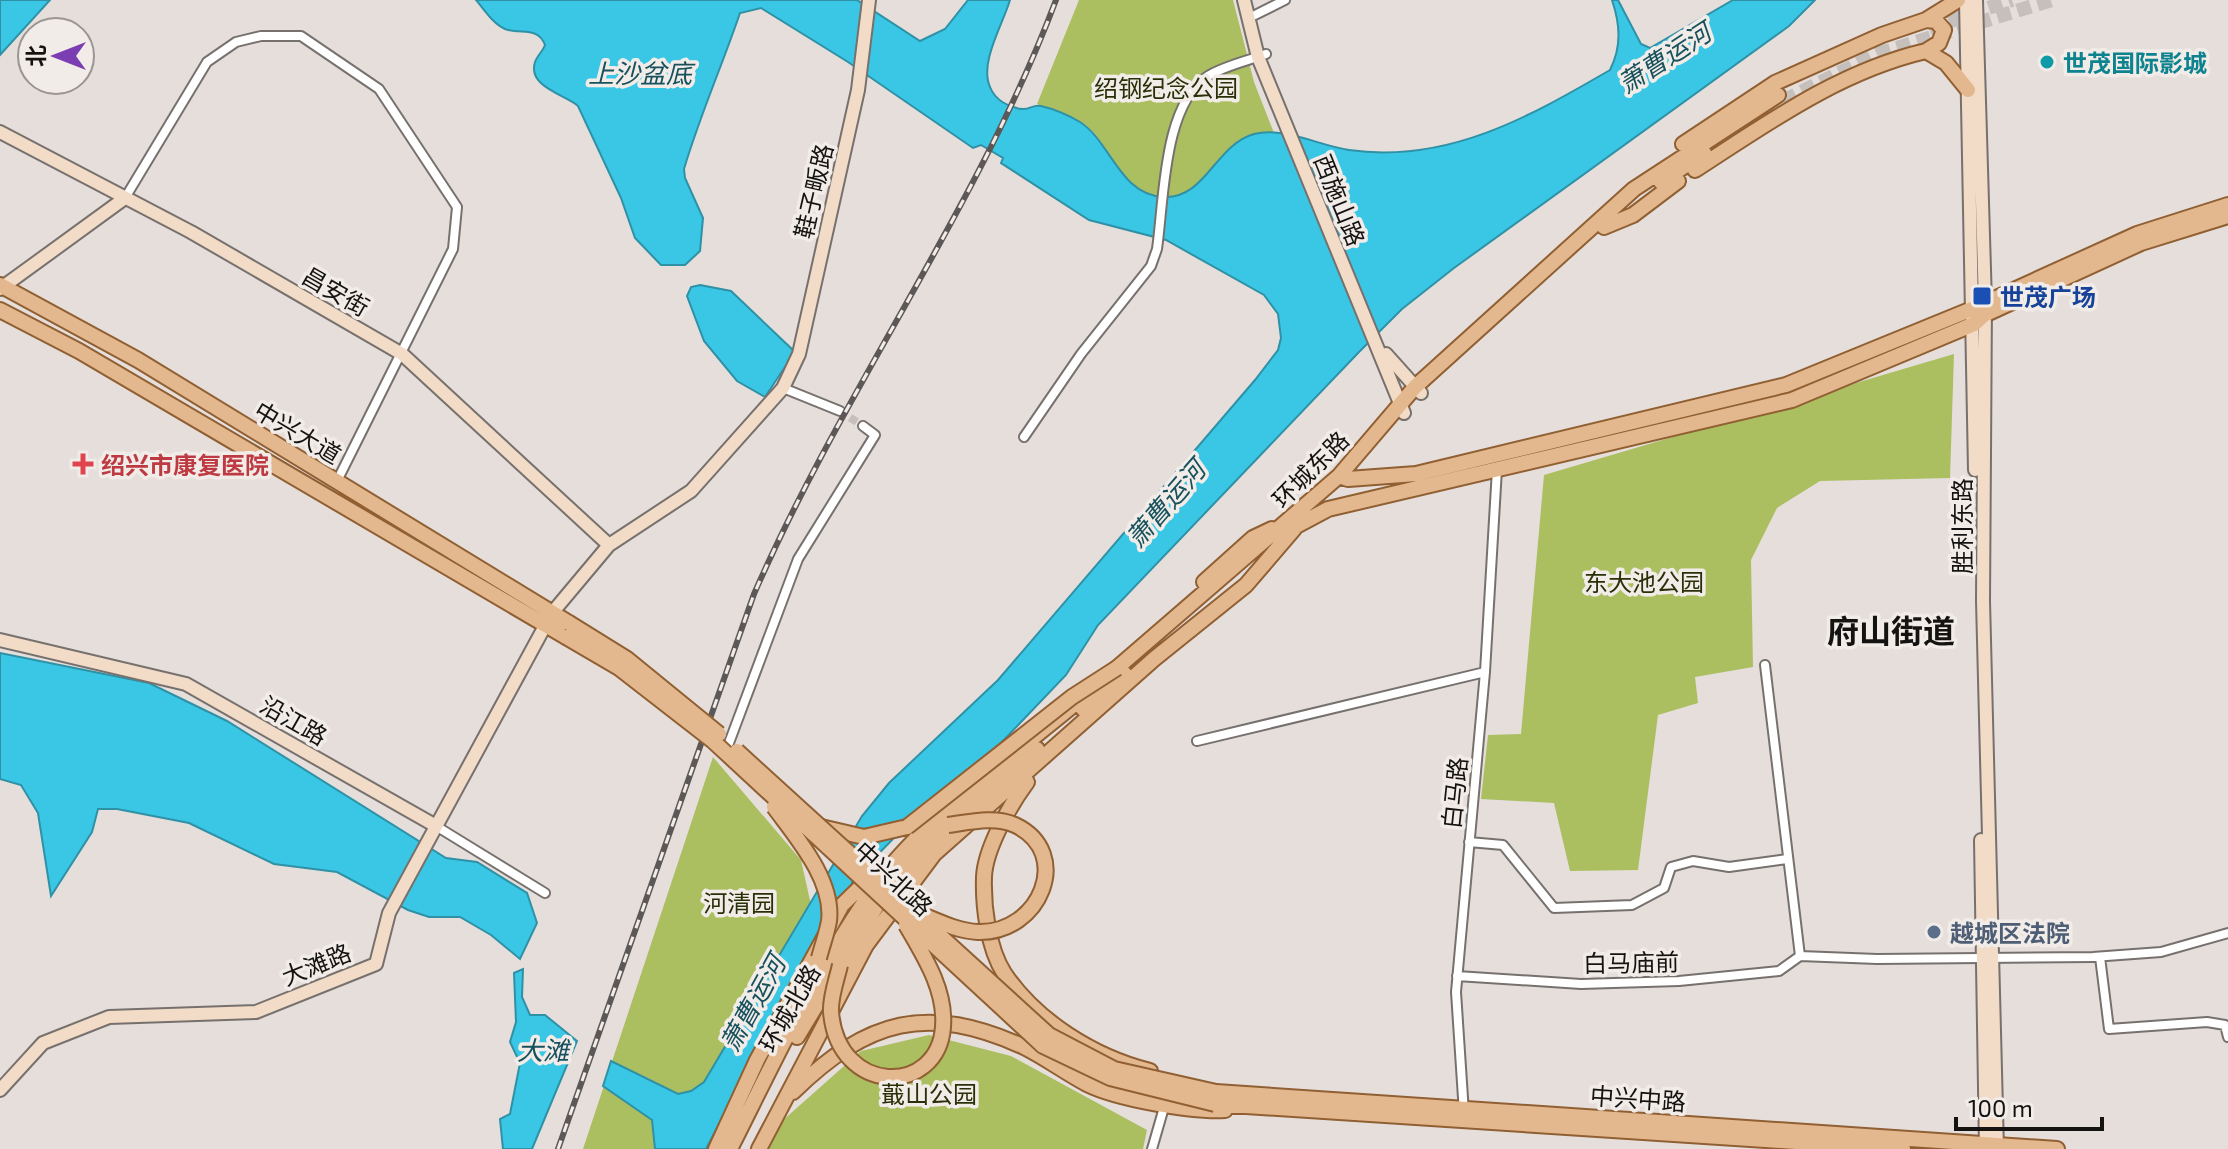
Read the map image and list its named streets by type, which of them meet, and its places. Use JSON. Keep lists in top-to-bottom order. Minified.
{"streets":{"main road":["中兴大道","环城东路","中兴北路","环城北路","中兴中路"],"street":["鞋子畈路","西施山路","昌安街","胜利东路","沿江路","白马路","白马庙前","大滩路"]},"crossings":[["鞋子畈路","昌安街"],["鞋子畈路","中兴大道"],["鞋子畈路","大滩路"],["西施山路","环城东路"],["中兴大道","中兴北路"],["中兴大道","大滩路"],["环城东路","环城北路"],["胜利东路","中兴中路"],["沿江路","大滩路"],["白马路","白马庙前"],["白马路","中兴中路"],["中兴北路","中兴中路"]],"districts":["府山街道"],"water":["萧曹运河","上沙盆底","大滩"],"parks":["绍钢纪念公园","东大池公园","河清园","蕺山公园"],"places":{"other":["世茂国际影城","越城区法院"],"transit":["世茂广场"],"health":["绍兴市康复医院"]},"scale_bar":"100 m","north":"left"}
